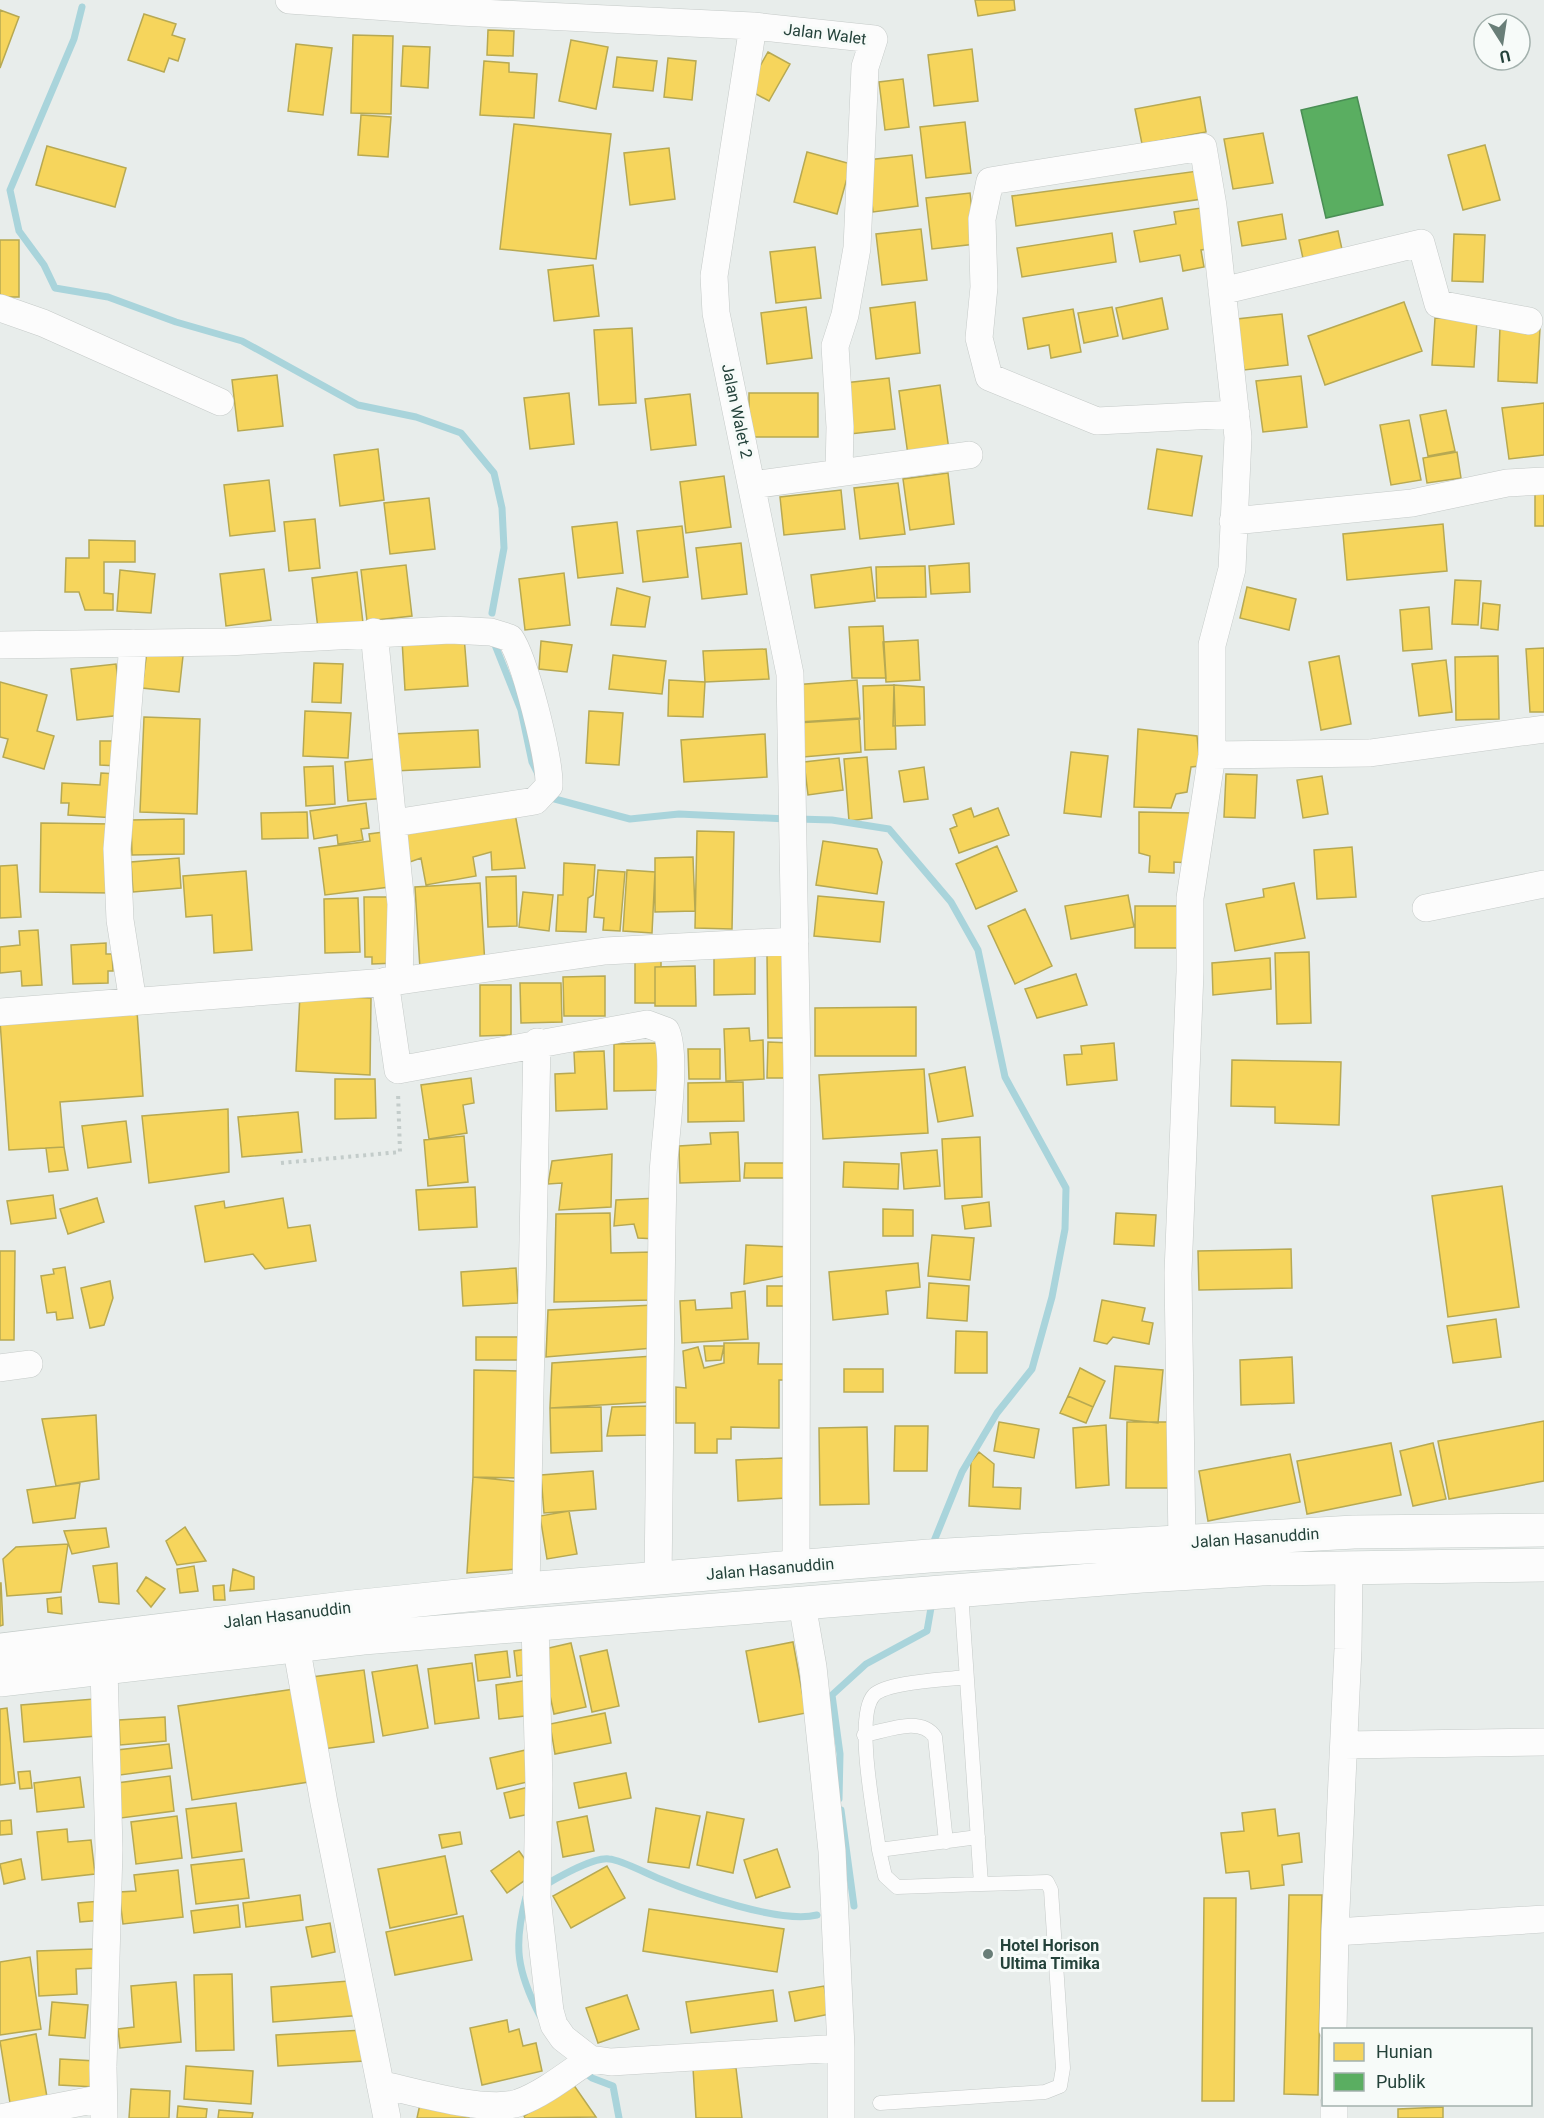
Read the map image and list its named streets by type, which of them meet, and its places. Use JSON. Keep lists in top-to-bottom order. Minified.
{"streets":{"street":["Jalan Walet","Jalan Walet 2","Jalan Hasanuddin"]},"crossings":[["Jalan Walet","Jalan Walet 2"],["Jalan Walet 2","Jalan Hasanuddin"]],"places":["Hotel Horison Ultima Timika"],"legend":["Hunian","Publik"],"north":"bottom"}
